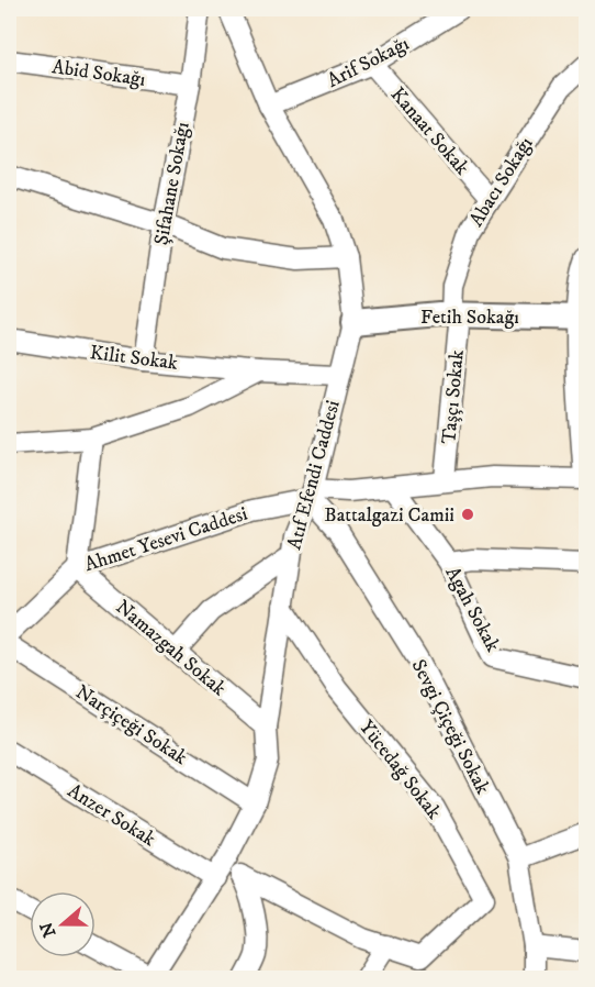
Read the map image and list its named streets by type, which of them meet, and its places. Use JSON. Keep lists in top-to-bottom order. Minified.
{"streets":{"street":["Arif Sokağı","Abid Sokağı","Kanaat Sokak","Abacı Sokağı","Şifahane Sokağı","Fetih Sokağı","Kilit Sokak","Taşçı Sokak","Atıf Efendi Caddesi","Ahmet Yesevi Caddesi","Agah Sokak","Namazgah Sokak","Narçiçeği Sokak","Sevgi Çiçeği Sokak","Yücedağ Sokak","Anzer Sokak"]},"crossings":[["Arif Sokağı","Kanaat Sokak"],["Arif Sokağı","Atıf Efendi Caddesi"],["Abid Sokağı","Şifahane Sokağı"],["Kanaat Sokak","Abacı Sokağı"],["Abacı Sokağı","Fetih Sokağı"],["Abacı Sokağı","Taşçı Sokak"],["Şifahane Sokağı","Kilit Sokak"],["Fetih Sokağı","Taşçı Sokak"],["Fetih Sokağı","Atıf Efendi Caddesi"],["Kilit Sokak","Atıf Efendi Caddesi"],["Taşçı Sokak","Ahmet Yesevi Caddesi"],["Atıf Efendi Caddesi","Ahmet Yesevi Caddesi"],["Atıf Efendi Caddesi","Namazgah Sokak"],["Atıf Efendi Caddesi","Narçiçeği Sokak"],["Atıf Efendi Caddesi","Sevgi Çiçeği Sokak"],["Atıf Efendi Caddesi","Yücedağ Sokak"],["Atıf Efendi Caddesi","Anzer Sokak"],["Ahmet Yesevi Caddesi","Agah Sokak"],["Ahmet Yesevi Caddesi","Namazgah Sokak"],["Ahmet Yesevi Caddesi","Sevgi Çiçeği Sokak"]],"places":["Battalgazi Camii"],"north":"left"}
